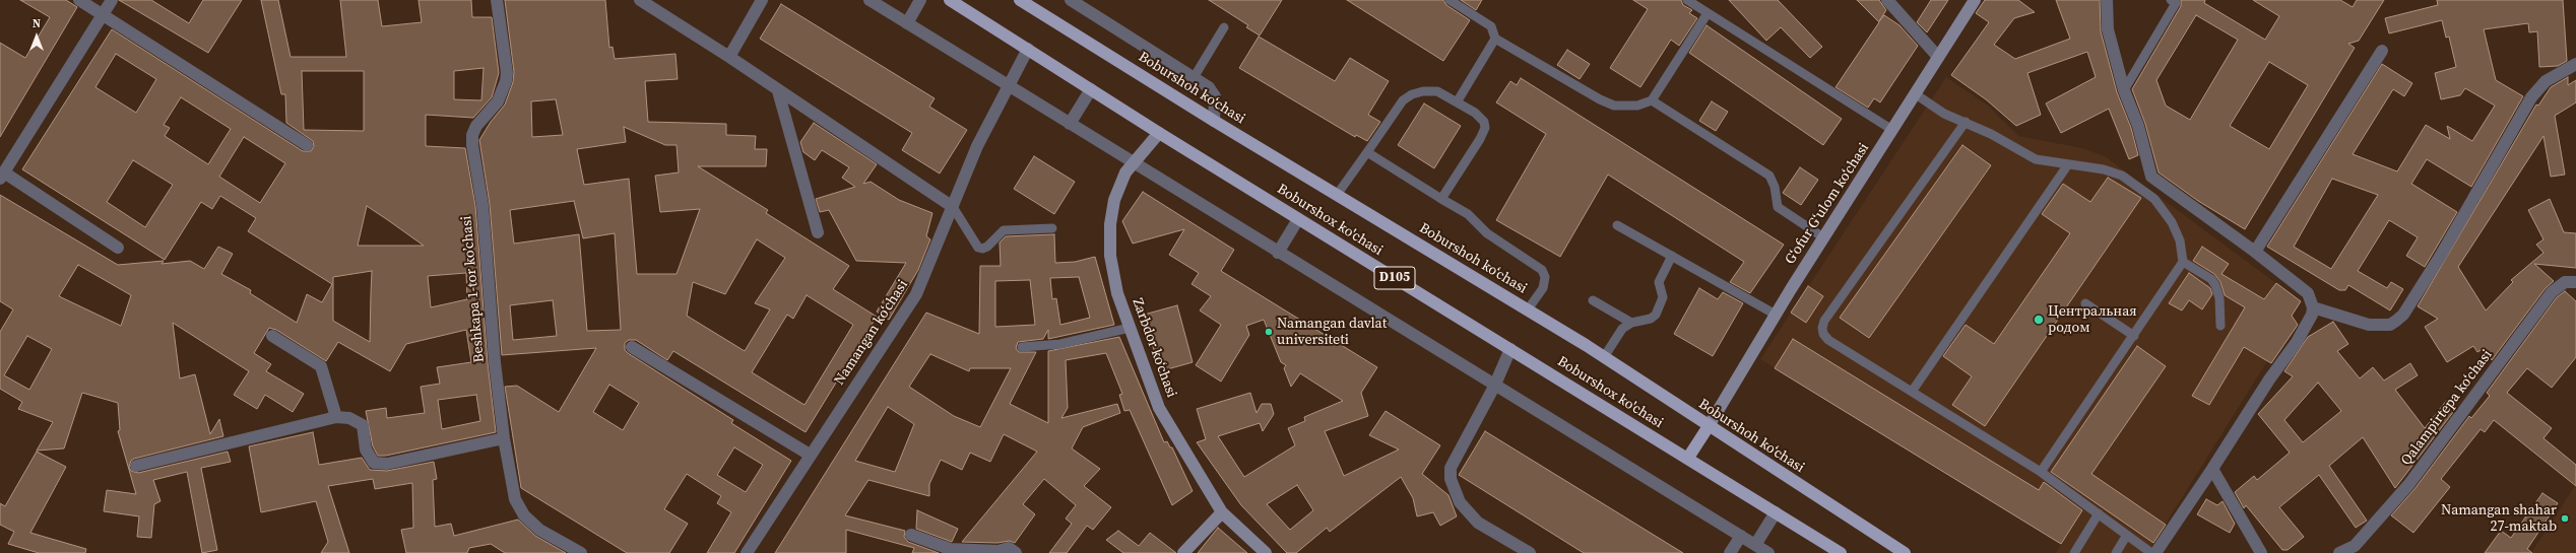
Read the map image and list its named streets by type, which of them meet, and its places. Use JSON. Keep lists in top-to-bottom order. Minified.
{"streets":{"main road":["Boburshoh koʻchasi","Boburshox ko'chasi","D105"],"street":["Gʻofur Gʻulom koʻchasi","Beshkapa 1-tor koʼchasi","Namangan koʻchasi","Zarbdor koʻchasi","Qalampirtepa koʻchasi"]},"crossings":[["Boburshoh koʻchasi","Gʻofur Gʻulom koʻchasi"],["Boburshox ko'chasi","Namangan koʻchasi"],["Boburshox ko'chasi","Zarbdor koʻchasi"]],"places":["Центральная родом","Namangan davlat universiteti","Namangan shahar 27-maktab"],"north":"top"}
